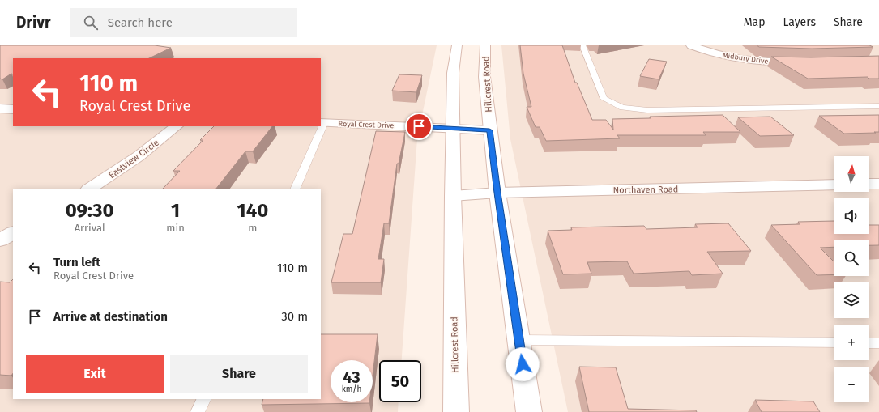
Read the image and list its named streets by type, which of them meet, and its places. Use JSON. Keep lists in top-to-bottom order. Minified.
{"streets":{"main road":["Midbury Drive","Hillcrest Road","Royal Crest Drive","Eastview Circle","Northaven Road"]},"crossings":[["Hillcrest Road","Royal Crest Drive"],["Hillcrest Road","Northaven Road"]],"north":"top","page":{"header":"Drivr","search":"Search here","nav":["Map","Layers","Share"],"turn":["110 m","Royal Crest Drive"],"map_buttons":["+","−"],"eta":["09:30","Arrival","1","min","140","m"],"list":[{"name":"Turn left","note":"Royal Crest Drive","value":"110 m"},{"name":"Arrive at destination","value":"30 m"}],"buttons":["Exit","Share"],"speed":"43 km/h","limit":"50"}}
